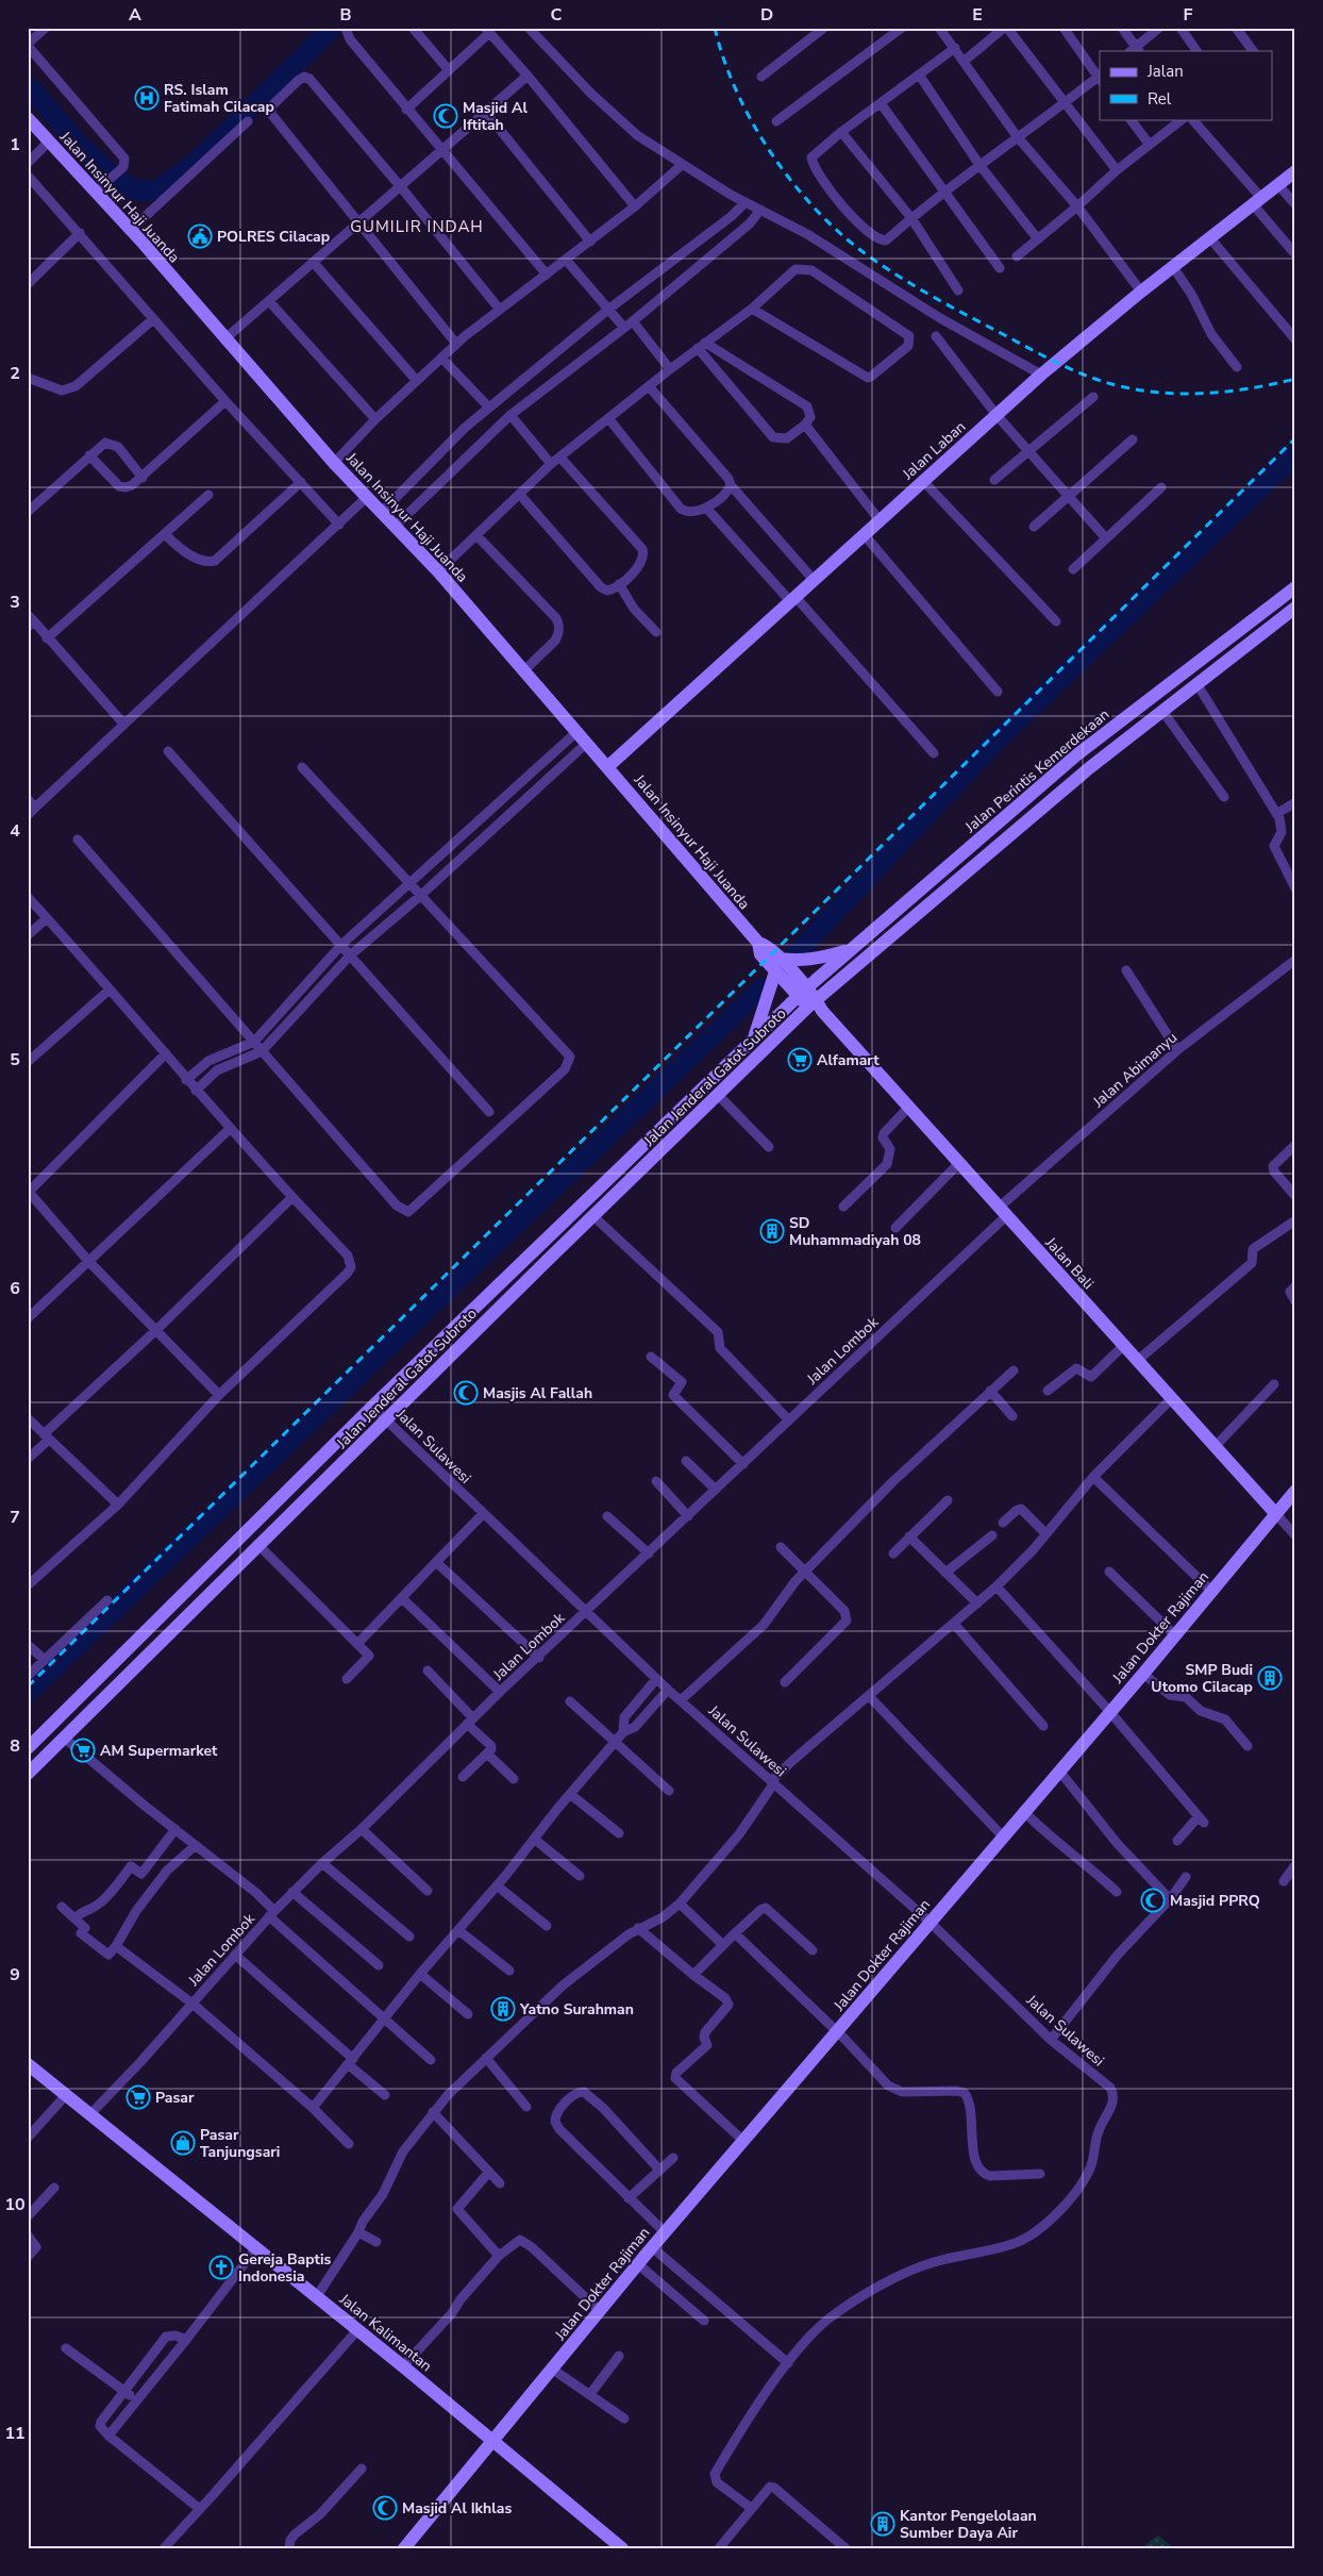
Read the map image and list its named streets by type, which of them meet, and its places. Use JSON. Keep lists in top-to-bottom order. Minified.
{"streets":{"street":["Jalan Insinyur Haji Juanda","Jalan Laban","Jalan Perintis Kemerdekaan","Jalan Abimanyu","Jalan Jenderal Gatot Subroto","Jalan Bali","Jalan Lombok","Jalan Sulawesi","Jalan Dokter Rajiman","Jalan Kalimantan"]},"crossings":[["Jalan Insinyur Haji Juanda","Jalan Laban"],["Jalan Insinyur Haji Juanda","Jalan Perintis Kemerdekaan"],["Jalan Insinyur Haji Juanda","Jalan Jenderal Gatot Subroto"],["Jalan Insinyur Haji Juanda","Jalan Bali"],["Jalan Perintis Kemerdekaan","Jalan Jenderal Gatot Subroto"],["Jalan Abimanyu","Jalan Bali"],["Jalan Abimanyu","Jalan Lombok"],["Jalan Jenderal Gatot Subroto","Jalan Bali"],["Jalan Jenderal Gatot Subroto","Jalan Sulawesi"],["Jalan Bali","Jalan Lombok"],["Jalan Bali","Jalan Dokter Rajiman"],["Jalan Lombok","Jalan Sulawesi"],["Jalan Lombok","Jalan Kalimantan"],["Jalan Sulawesi","Jalan Dokter Rajiman"],["Jalan Dokter Rajiman","Jalan Kalimantan"]],"districts":["GUMILIR INDAH"],"places":{"hospital":["RS. Islam Fatimah Cilacap"],"mosque":["Masjid Al Iftitah","Masjis Al Fallah","Masjid PPRQ","Masjid Al Ikhlas"],"public building":["POLRES Cilacap"],"supermarket":["Alfamart","AM Supermarket","Pasar"],"building":["SD Muhammadiyah 08","SMP Budi Utomo Cilacap","Yatno Surahman","Kantor Pengelolaan Sumber Daya Air"],"shop":["Pasar Tanjungsari"],"church":["Gereja Baptis Indonesia"]},"legend":["Jalan","Rel"],"grid":{"columns":["A","B","C","D","E","F"],"rows":["1","2","3","4","5","6","7","8","9","10","11"]}}
